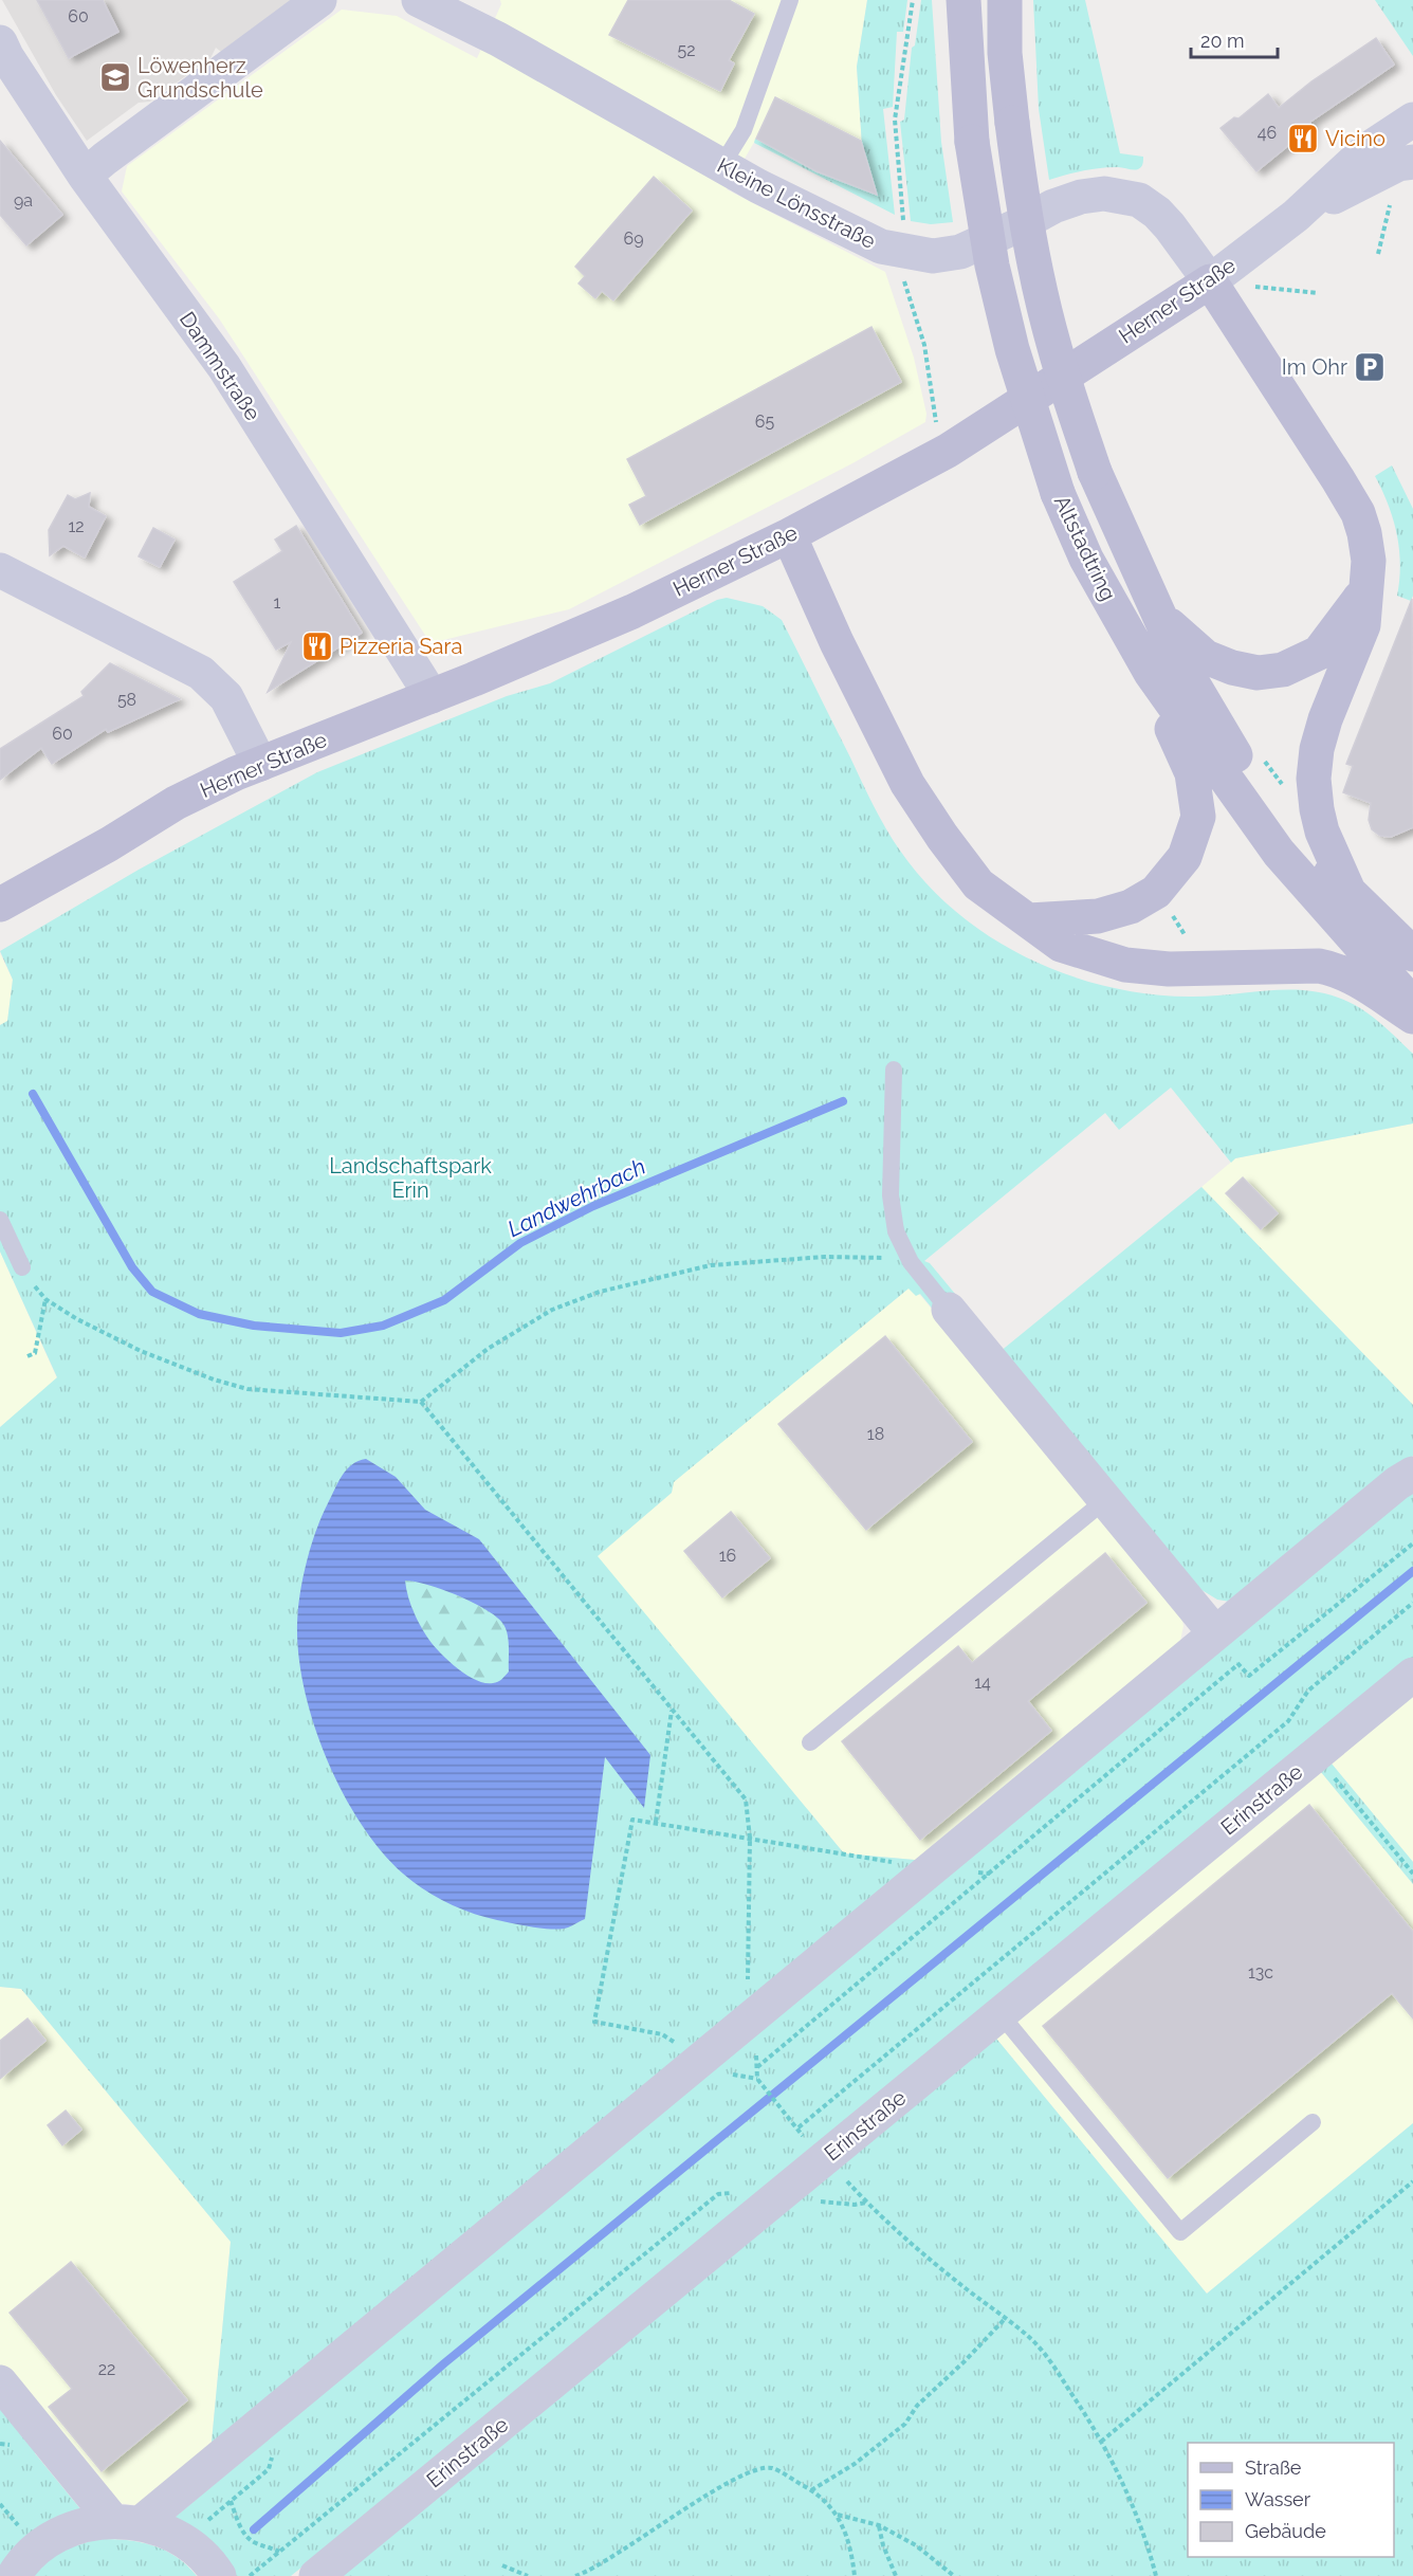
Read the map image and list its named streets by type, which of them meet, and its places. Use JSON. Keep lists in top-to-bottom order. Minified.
{"streets":{"main road":["Herner Straße","Altstadtring"],"street":["Kleine Lönsstraße","Dammstraße","Erinstraße"]},"crossings":[["Kleine Lönsstraße","Herner Straße"],["Herner Straße","Dammstraße"]],"water":["Landwehrbach"],"parks":["Landschaftspark Erin"],"places":{"school or university":["Löwenherz Grundschule"],"restaurant":["Vicino","Pizzeria Sara"],"parking":["Im Ohr"]},"house_numbers":["60","52","46","9a","69","65","12","1","58","60","18","16","14","13c","22"],"legend":["Straße","Wasser","Gebäude"],"scale_bar":"20 m"}
